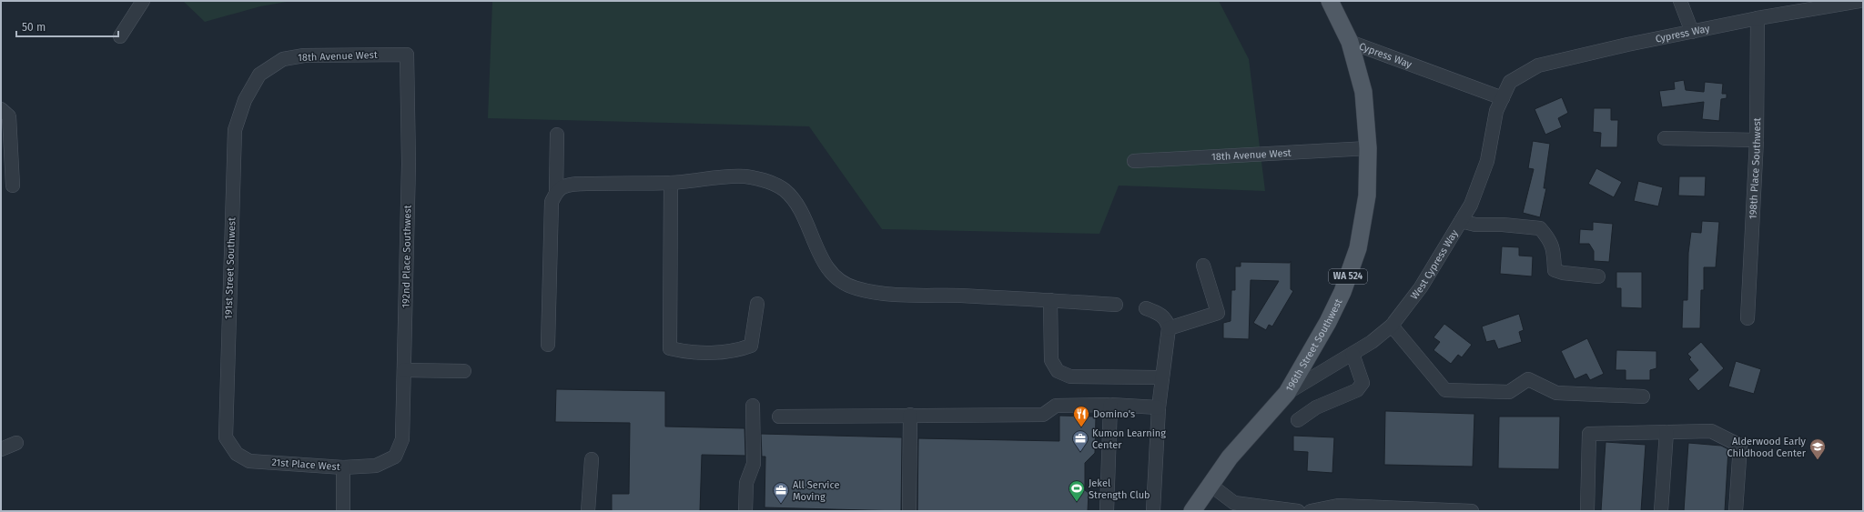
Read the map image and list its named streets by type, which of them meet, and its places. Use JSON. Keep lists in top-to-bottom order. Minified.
{"streets":{"main road":["WA 524","196th Street Southwest"],"street":["Cypress Way","18th Avenue West","198th Place Southwest","192nd Place Southwest","West Cypress Way","191st Street Southwest","21st Place West"]},"crossings":[["Cypress Way","198th Place Southwest"],["Cypress Way","West Cypress Way"],["Cypress Way","WA 524"],["Cypress Way","196th Street Southwest"],["18th Avenue West","192nd Place Southwest"],["18th Avenue West","191st Street Southwest"],["18th Avenue West","196th Street Southwest"],["192nd Place Southwest","21st Place West"],["West Cypress Way","196th Street Southwest"],["191st Street Southwest","21st Place West"],["WA 524","196th Street Southwest"]],"places":{"restaurant":["Domino's"],"office":["Kumon Learning Center","All Service Moving"],"school or university":["Alderwood Early Childhood Center"],"sports":["Jekel Strength Club"]},"scale_bar":"50 m"}
